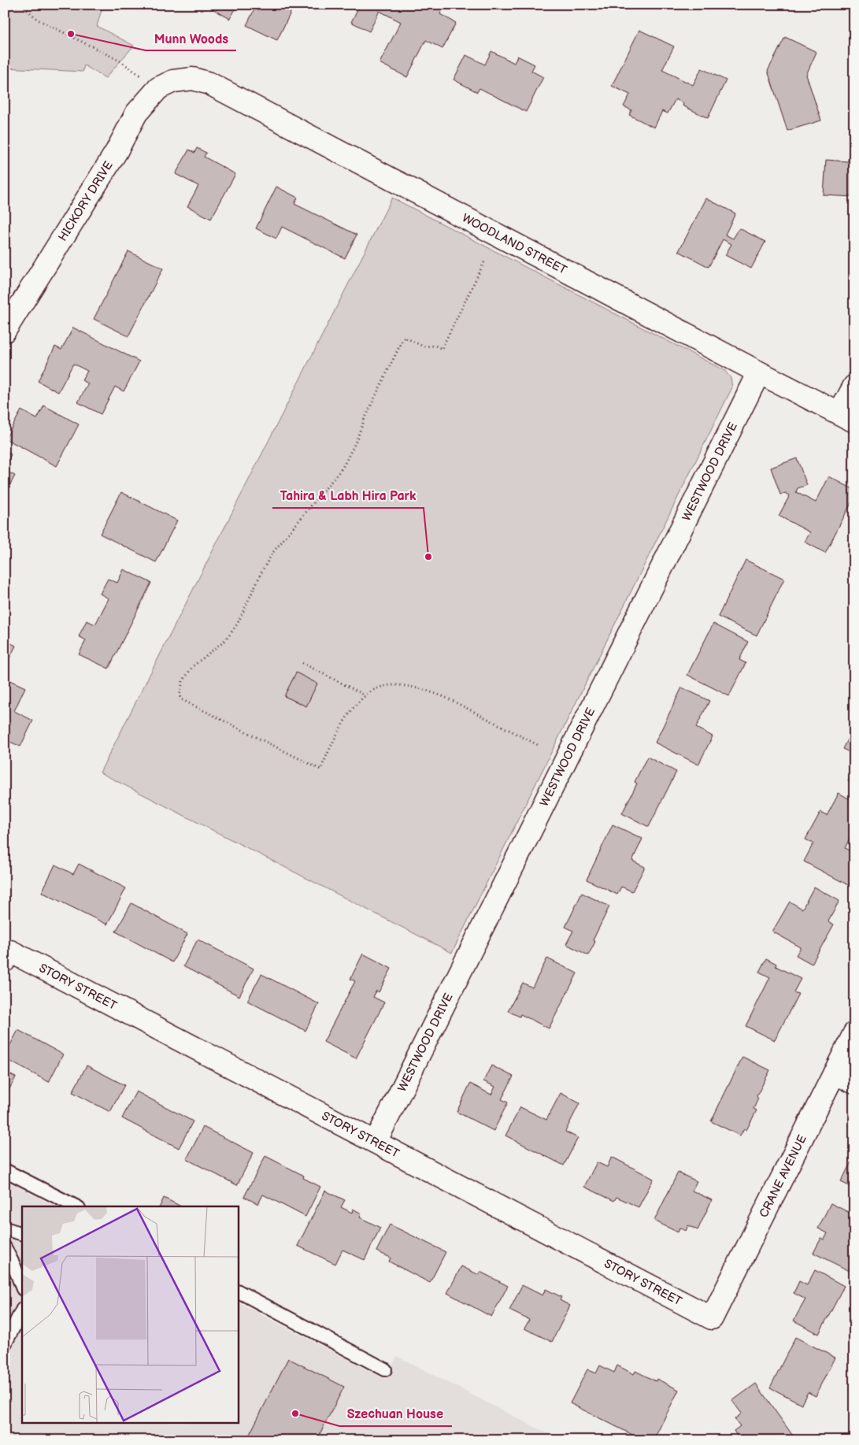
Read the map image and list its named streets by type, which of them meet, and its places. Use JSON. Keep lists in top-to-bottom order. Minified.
{"streets":{"street":["HICKORY DRIVE","WOODLAND STREET","WESTWOOD DRIVE","STORY STREET","CRANE AVENUE"]},"crossings":[["HICKORY DRIVE","WOODLAND STREET"],["WOODLAND STREET","WESTWOOD DRIVE"],["WESTWOOD DRIVE","STORY STREET"],["STORY STREET","CRANE AVENUE"]],"places":["Munn Woods","Tahira & Labh Hira Park","Szechuan House"]}
